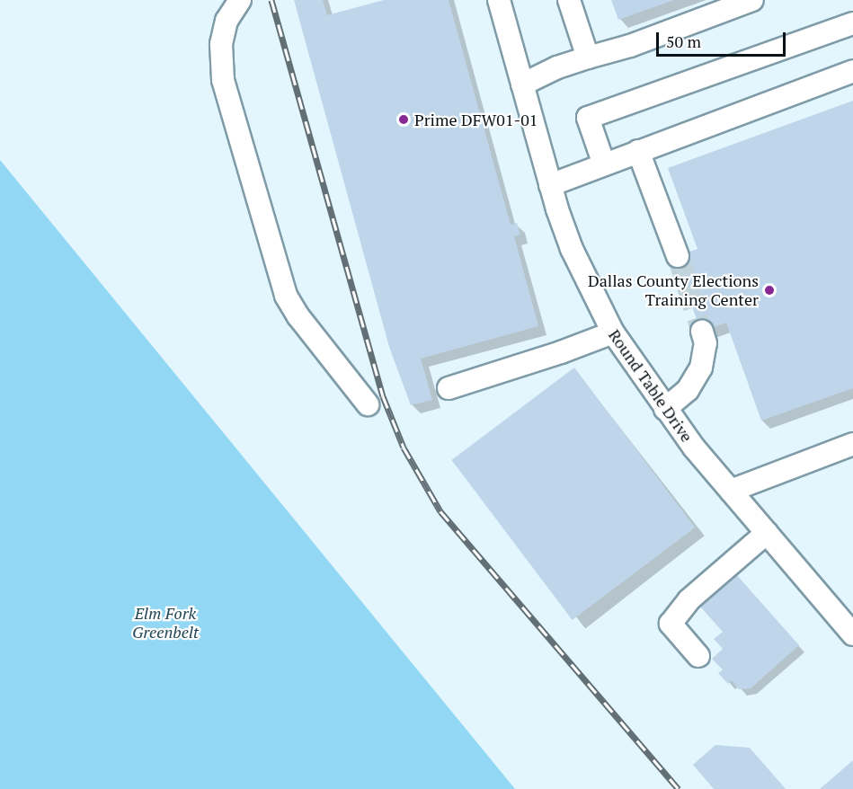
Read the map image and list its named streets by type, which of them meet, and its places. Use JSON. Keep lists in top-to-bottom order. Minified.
{"streets":{"street":["Round Table Drive"]},"parks":["Elm Fork Greenbelt"],"places":["Prime DFW01-01","Dallas County Elections Training Center"],"scale_bar":"50 m"}
